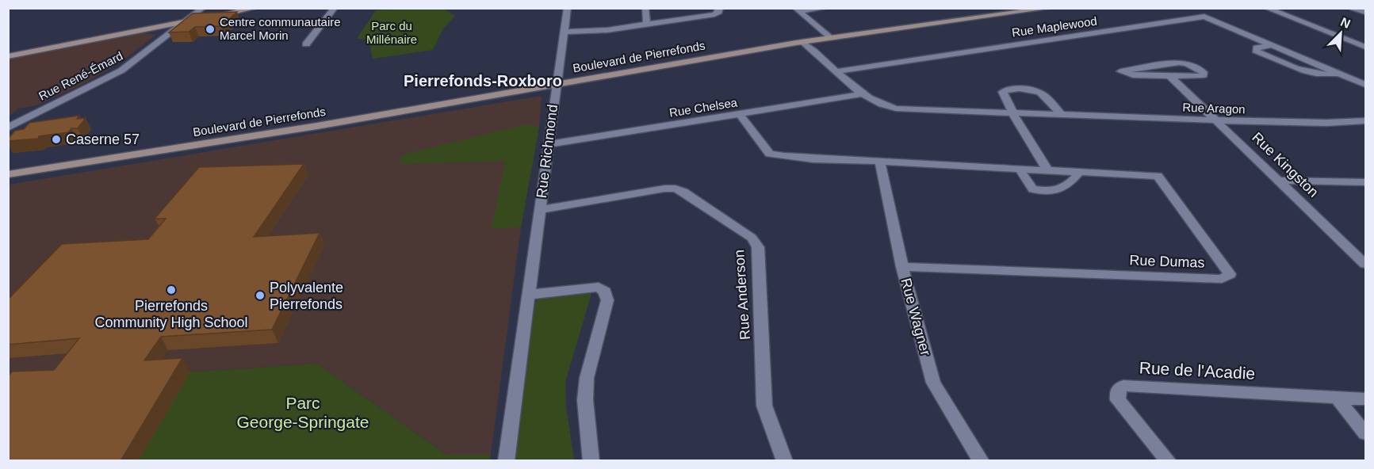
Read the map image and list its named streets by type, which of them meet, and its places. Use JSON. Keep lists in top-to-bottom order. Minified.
{"streets":{"main road":["Boulevard de Pierrefonds"],"street":["Rue Maplewood","Rue René-Émard","Rue Chelsea","Rue Aragon","Rue Richmond","Rue Kingston","Rue Dumas","Rue Anderson","Rue Wagner","Rue de l'Acadie"]},"crossings":[["Rue Maplewood","Rue Aragon"],["Boulevard de Pierrefonds","Rue Aragon"],["Boulevard de Pierrefonds","Rue Richmond"],["Rue Chelsea","Rue Aragon"],["Rue Chelsea","Rue Richmond"],["Rue Chelsea","Rue Dumas"],["Rue Aragon","Rue Kingston"],["Rue Richmond","Rue Anderson"],["Rue Dumas","Rue Wagner"]],"districts":["Pierrefonds-Roxboro"],"parks":["Parc du Millénaire","Parc George-Springate"],"places":["Centre communautaire Marcel Morin","Caserne 57","Pierrefonds Community High School","Polyvalente Pierrefonds"],"north":"top right"}
